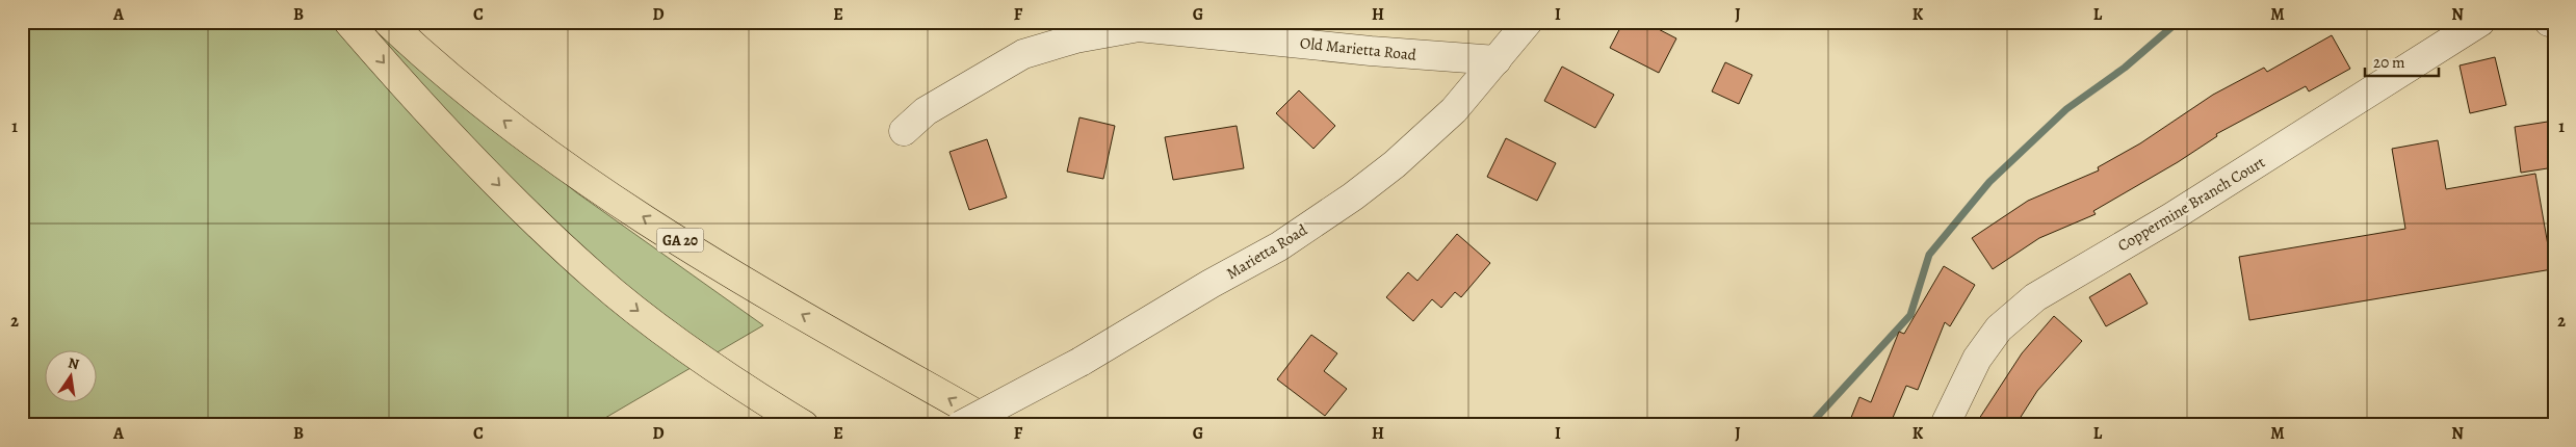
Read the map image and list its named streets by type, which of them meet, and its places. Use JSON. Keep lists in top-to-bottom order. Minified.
{"streets":{"highway":["GA 20"],"street":["Old Marietta Road","Coppermine Branch Court","Marietta Road"]},"crossings":[["Old Marietta Road","Marietta Road"]],"scale_bar":"20 m","north":"top","grid":{"columns":["A","B","C","D","E","F","G","H","I","J","K","L","M","N"],"rows":["1","2"]}}
